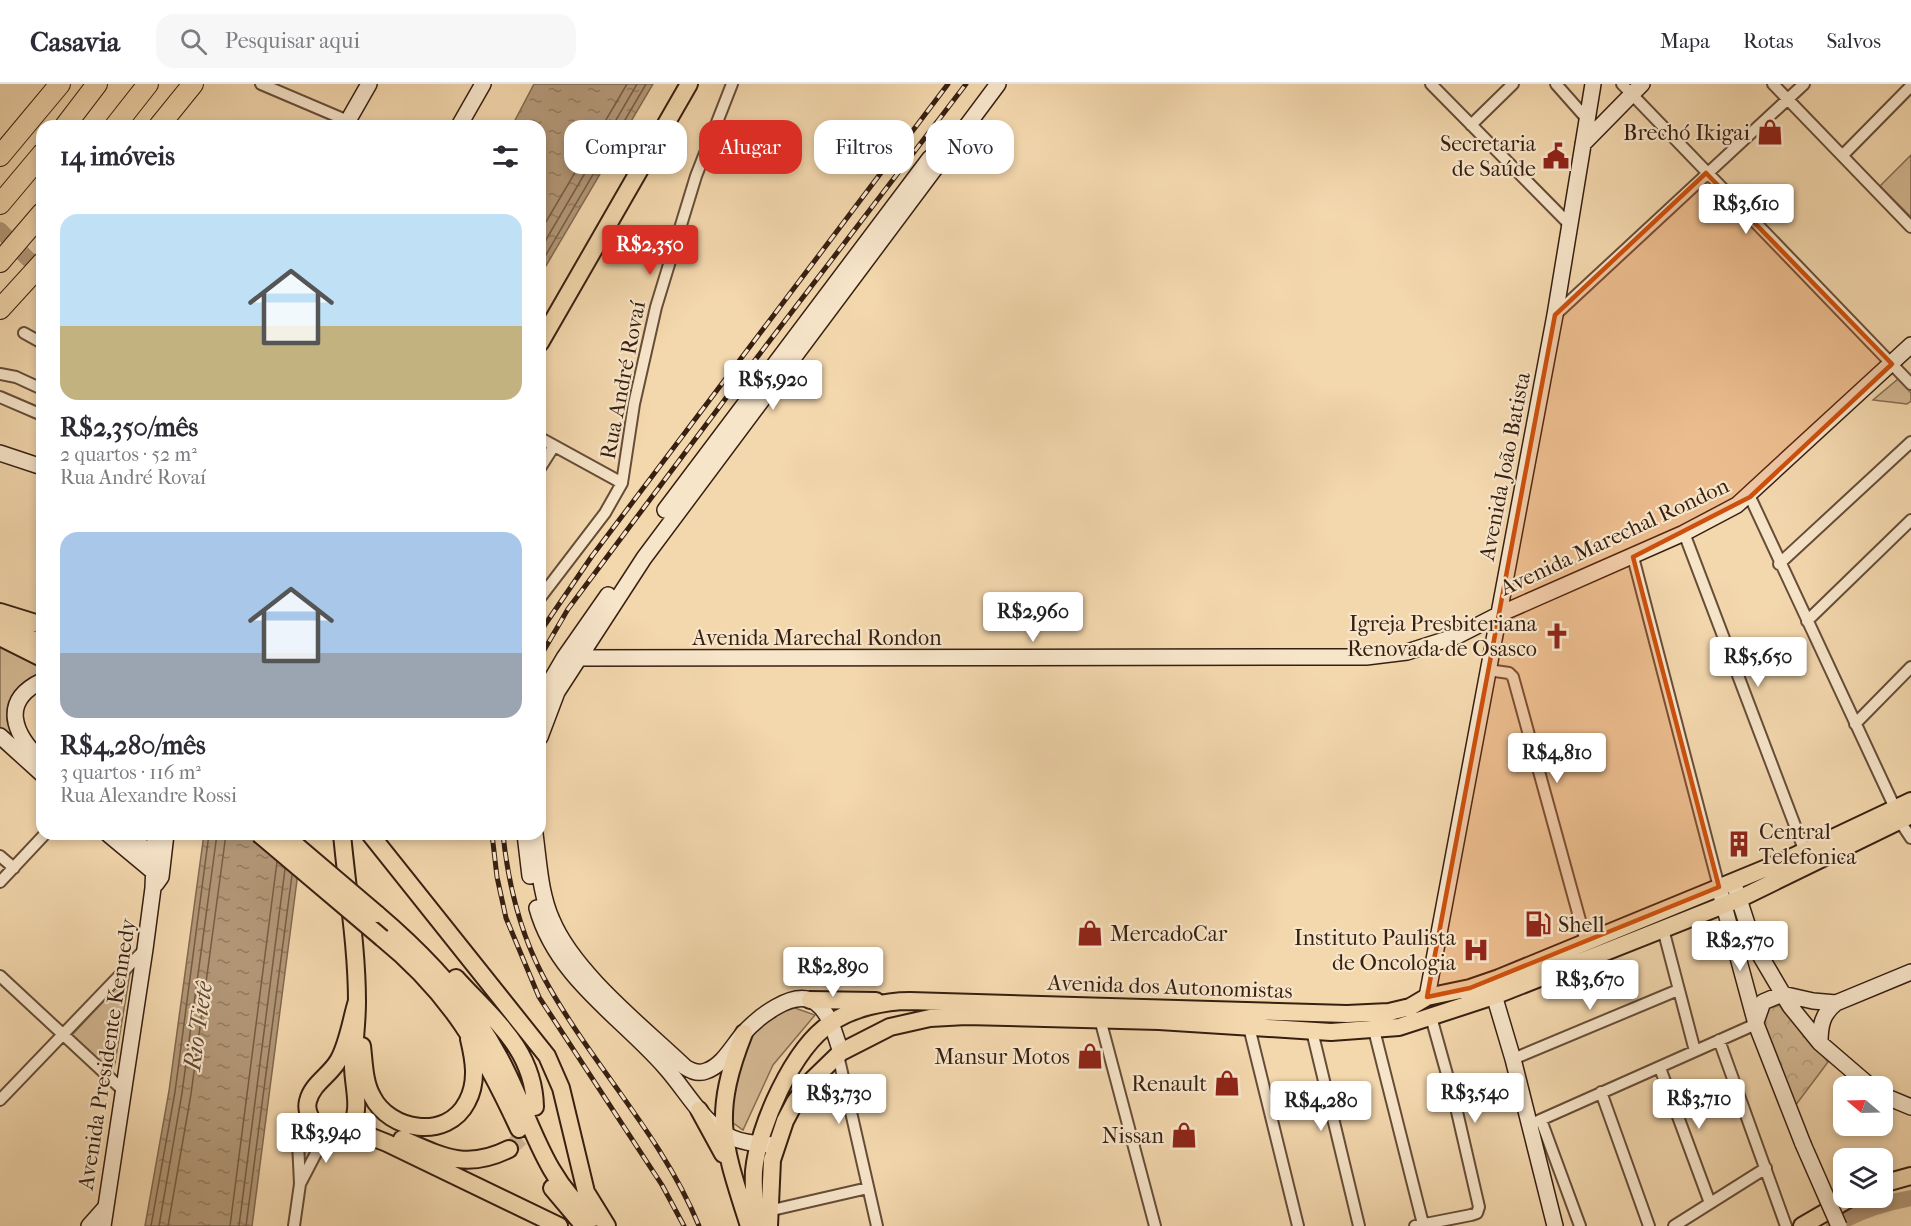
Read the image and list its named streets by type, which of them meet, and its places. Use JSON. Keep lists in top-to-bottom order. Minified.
{"streets":{"main road":["Avenida João Batista","Avenida Marechal Rondon","Avenida dos Autonomistas","Avenida Presidente Kennedy"],"street":["Rua André Rovaí"]},"crossings":[["Avenida João Batista","Avenida Marechal Rondon"],["Avenida João Batista","Avenida dos Autonomistas"]],"water":["Rio Tietê"],"places":{"shop":["Brechó Ikigai","MercadoCar","Mansur Motos","Renault","Nissan"],"public building":["Secretaria de Saúde"],"church":["Igreja Presbiteriana Renovada de Osasco"],"building":["Central Telefonica"],"fuel station":["Shell"],"hospital":["Instituto Paulista de Oncologia"]},"north":"left","page":{"header":"Casavia","search":"Pesquisar aqui","nav":["Mapa","Rotas","Salvos"],"chip":["Comprar","Alugar","Filtros","Novo"],"heading":"14 imóveis","price":["R$3,610","R$2,350","R$5,920","R$2,960","R$5,650","R$4,810","R$2,570","R$2,890","R$3,670","R$3,540","R$3,730","R$3,710","R$4,280","R$3,940"],"list":[{"name":"R$2,350/mês","note":"2 quartos · 52 m² · Rua André Rovaí"},{"name":"R$4,280/mês","note":"3 quartos · 116 m² · Rua Alexandre Rossi"}]}}
